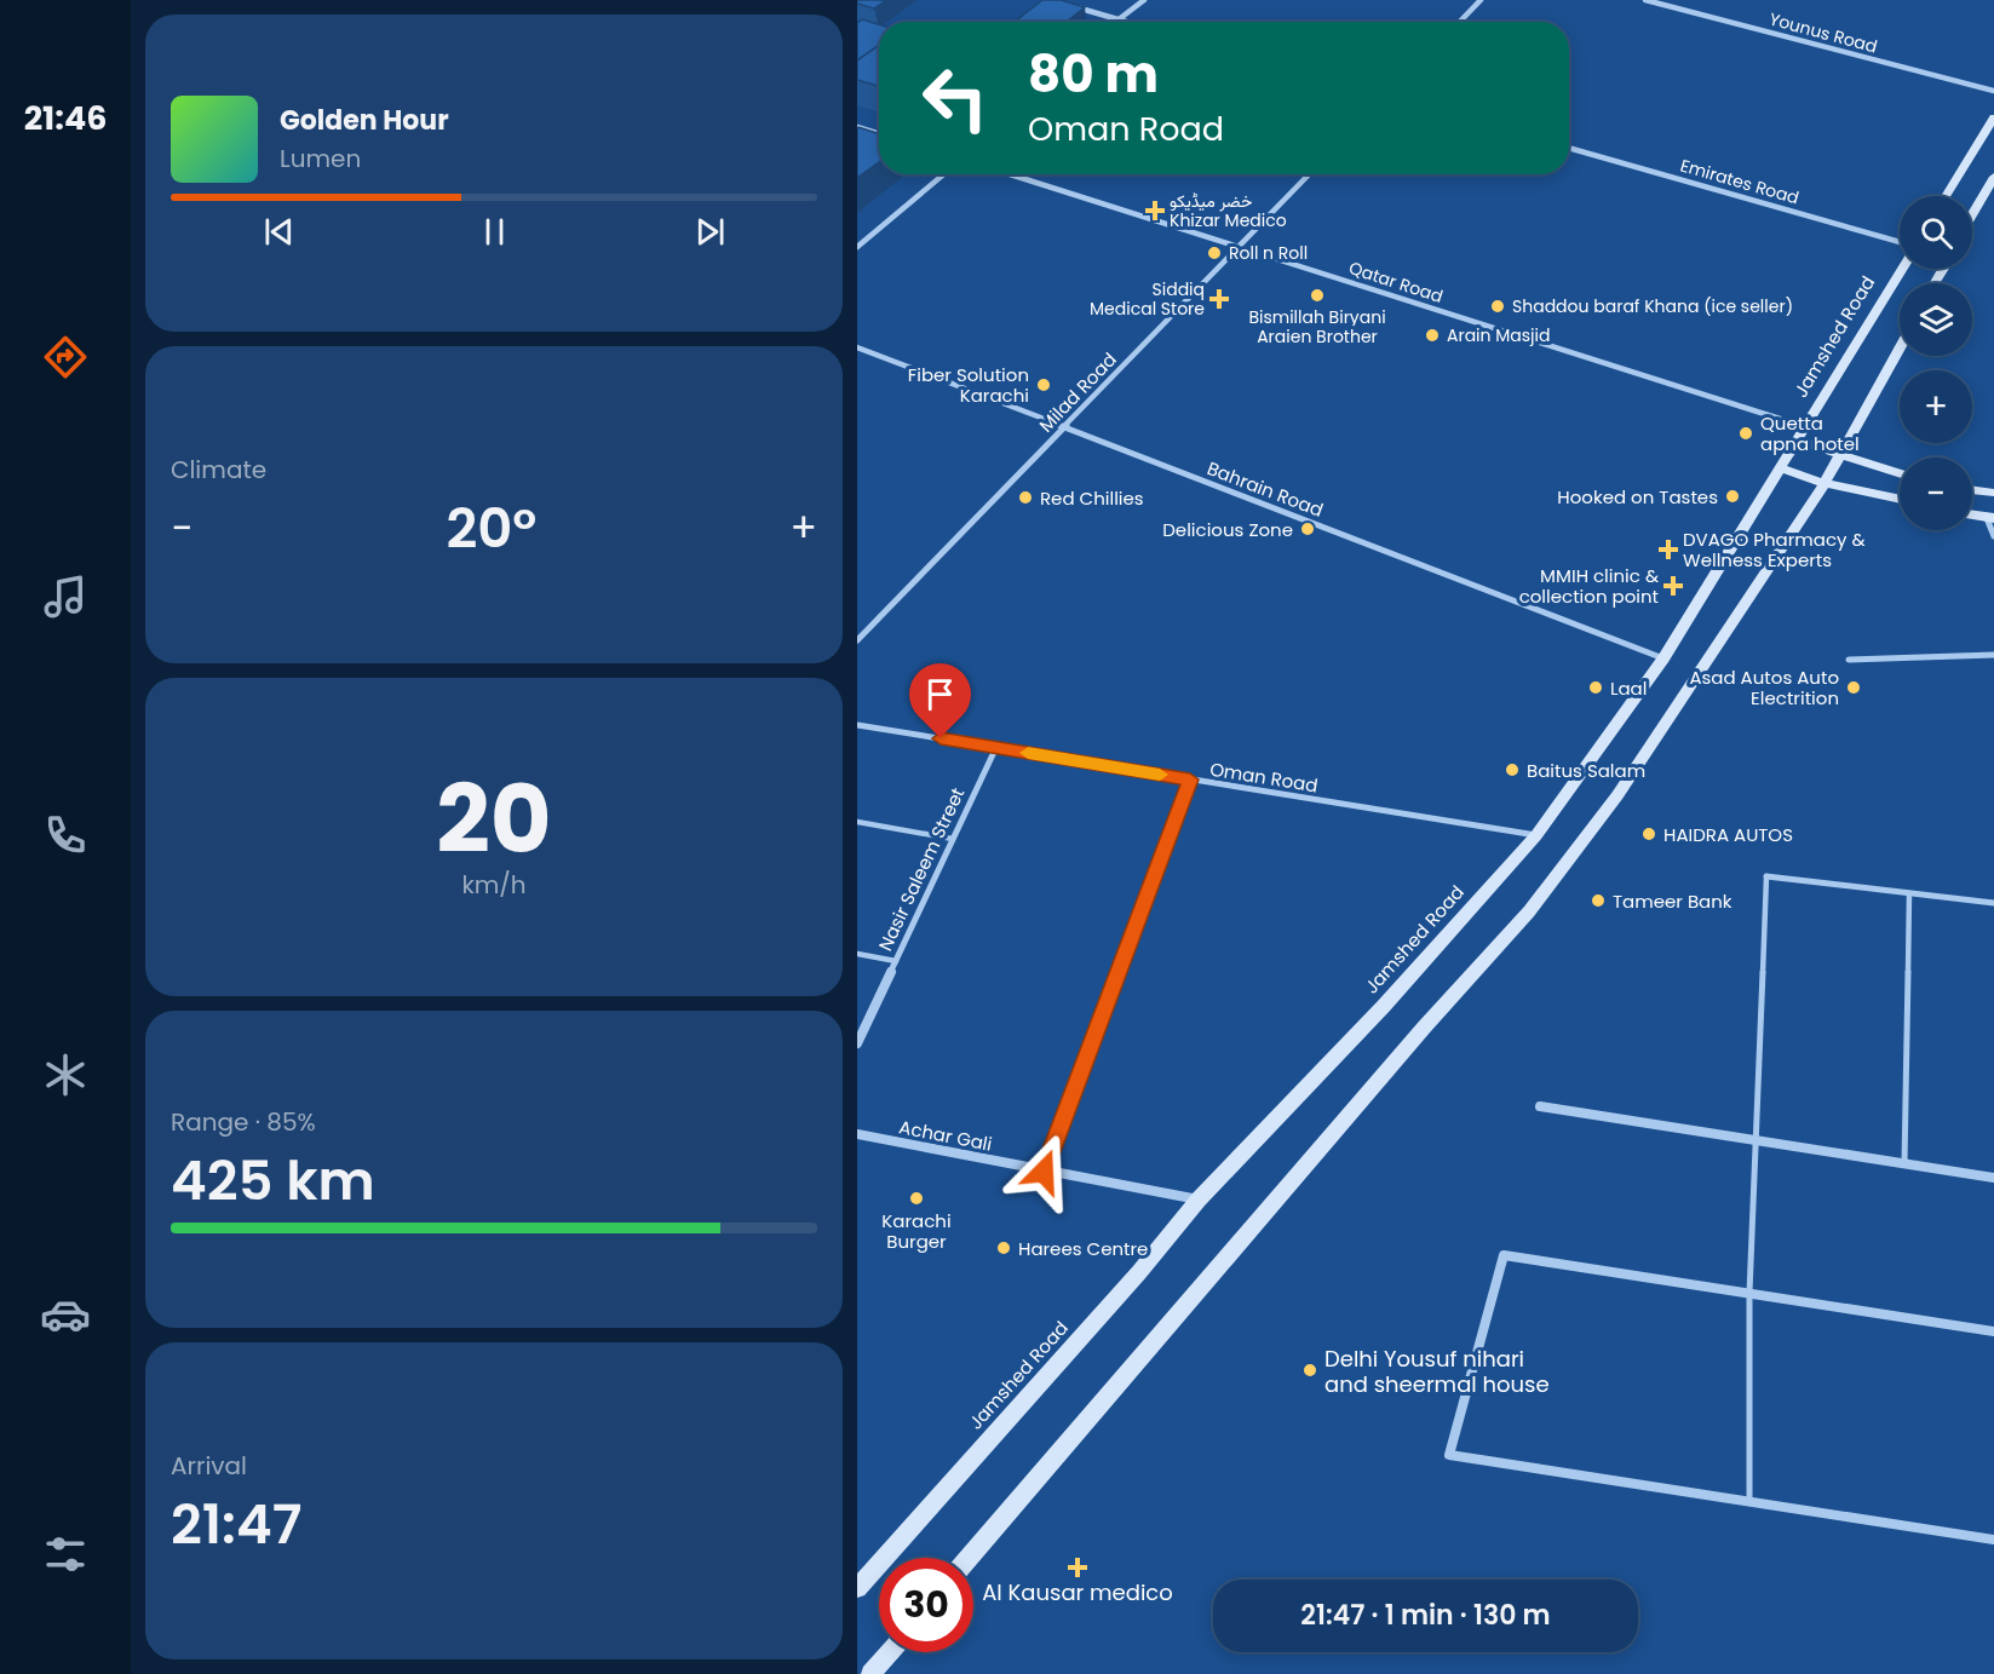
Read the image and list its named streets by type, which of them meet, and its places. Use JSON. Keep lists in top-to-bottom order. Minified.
{"streets":{"main road":["Jamshed Road"],"street":["Younus Road","Emirates Road","Qatar Road","Milad Road","Bahrain Road","Oman Road","Nasir Saleem Street","Achar Gali"]},"crossings":[["Qatar Road","Jamshed Road"],["Qatar Road","Milad Road"],["Jamshed Road","Bahrain Road"],["Jamshed Road","Oman Road"],["Jamshed Road","Achar Gali"],["Milad Road","Bahrain Road"],["Oman Road","Nasir Saleem Street"]],"places":{"health":["خضر میڈیکو Khizar Medico","Siddiq Medical Store","DVAGO Pharmacy & Wellness Experts","MMIH clinic & collection point","Al Kausar medico"],"other":["Roll n Roll","Bismillah Biryani Araien Brother","Shaddou baraf Khana (ice seller)","Arain Masjid","Fiber Solution Karachi","Quetta apna hotel","Hooked on Tastes","Red Chillies","Delicious Zone","Laal","Asad Autos Auto Electrition","Baitus Salam","HAIDRA AUTOS","Tameer Bank","Karachi Burger","Harees Centre","Delhi Yousuf nihari and sheermal house"]},"page":{"tabs":"21:46","turn":["80 m","Oman Road"],"song":["Golden Hour","Lumen"],"map_buttons":["+","−"],"tile":["Climate",["20","km/h"],["Range · 85%","425 km"],["Arrival","21:47"]],"heat":["−","20°","+"],"limit":"30","trip":"21:47 · 1 min · 130 m"}}
